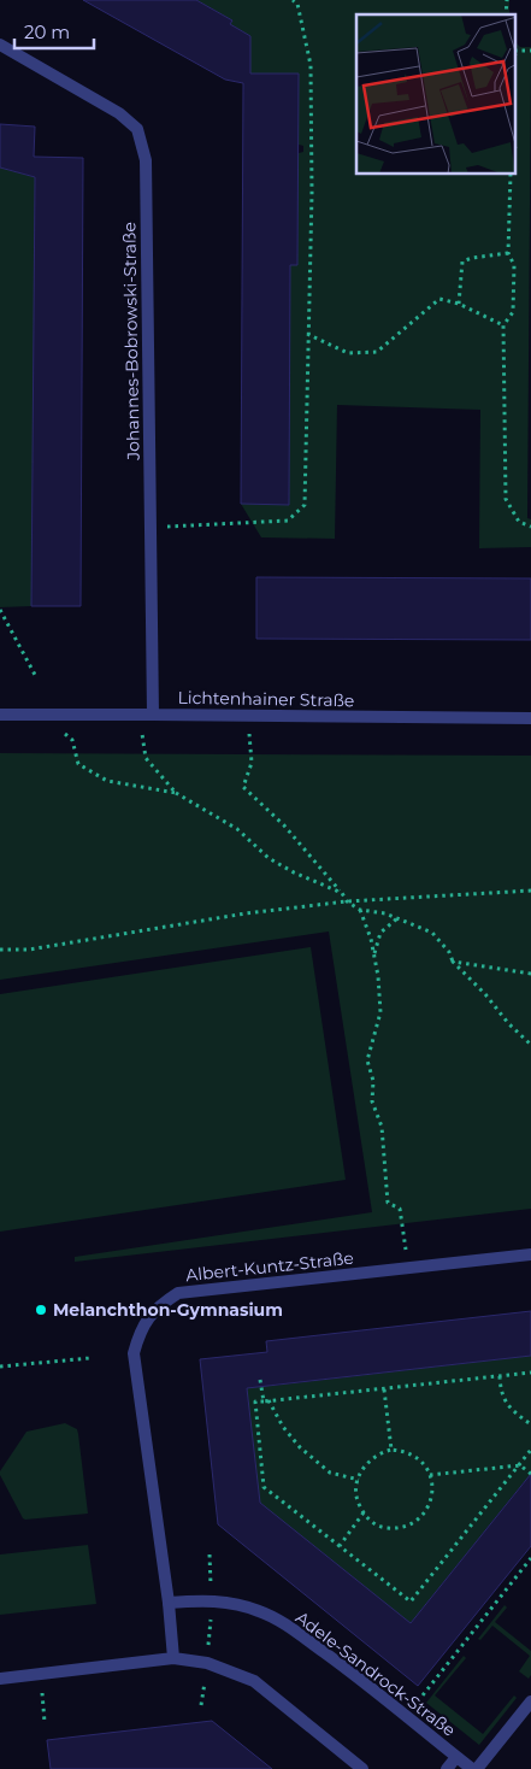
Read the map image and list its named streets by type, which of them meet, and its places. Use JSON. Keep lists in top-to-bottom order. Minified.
{"streets":{"street":["Johannes-Bobrowski-Straße","Lichtenhainer Straße","Albert-Kuntz-Straße","Adele-Sandrock-Straße"]},"crossings":[["Johannes-Bobrowski-Straße","Lichtenhainer Straße"],["Albert-Kuntz-Straße","Adele-Sandrock-Straße"]],"places":["Melanchthon-Gymnasium"],"scale_bar":"20 m"}
